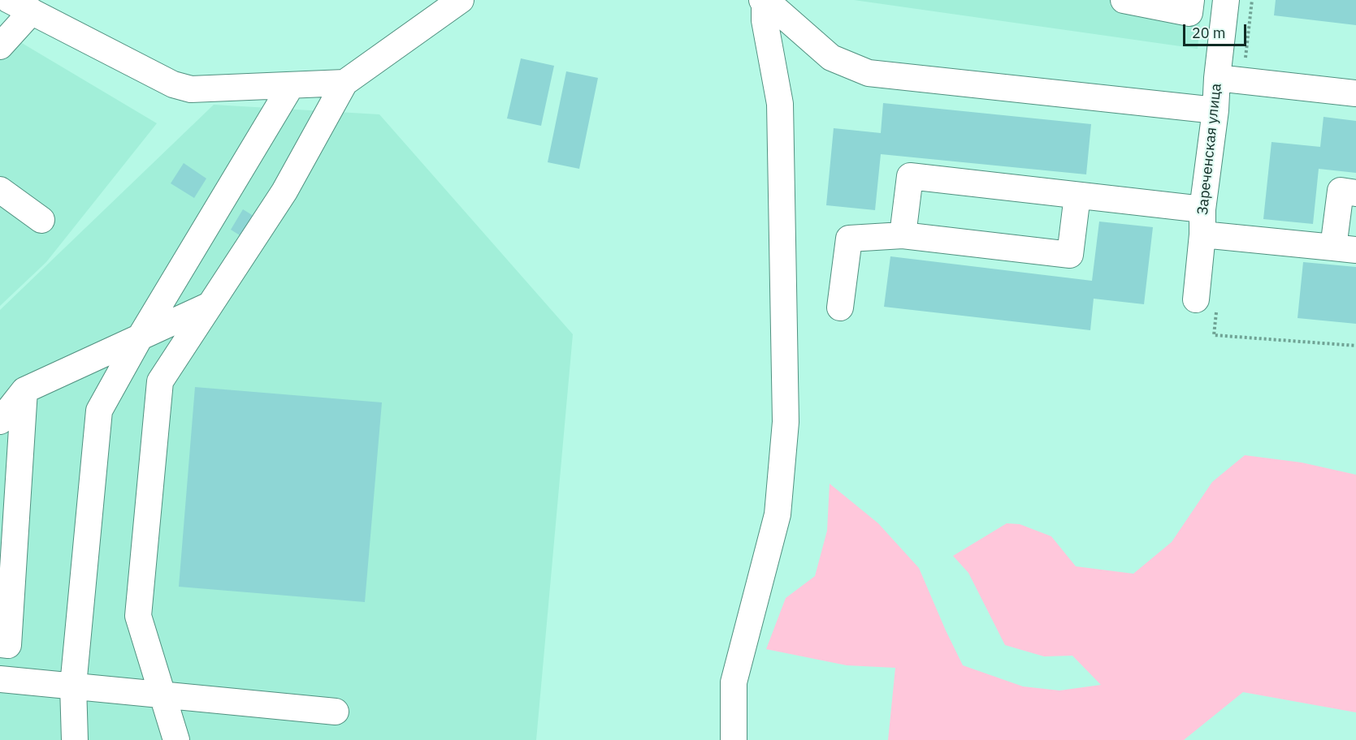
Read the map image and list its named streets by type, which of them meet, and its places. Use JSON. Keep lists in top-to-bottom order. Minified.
{"streets":{"street":["Зареченская улица"]},"scale_bar":"20 m"}
